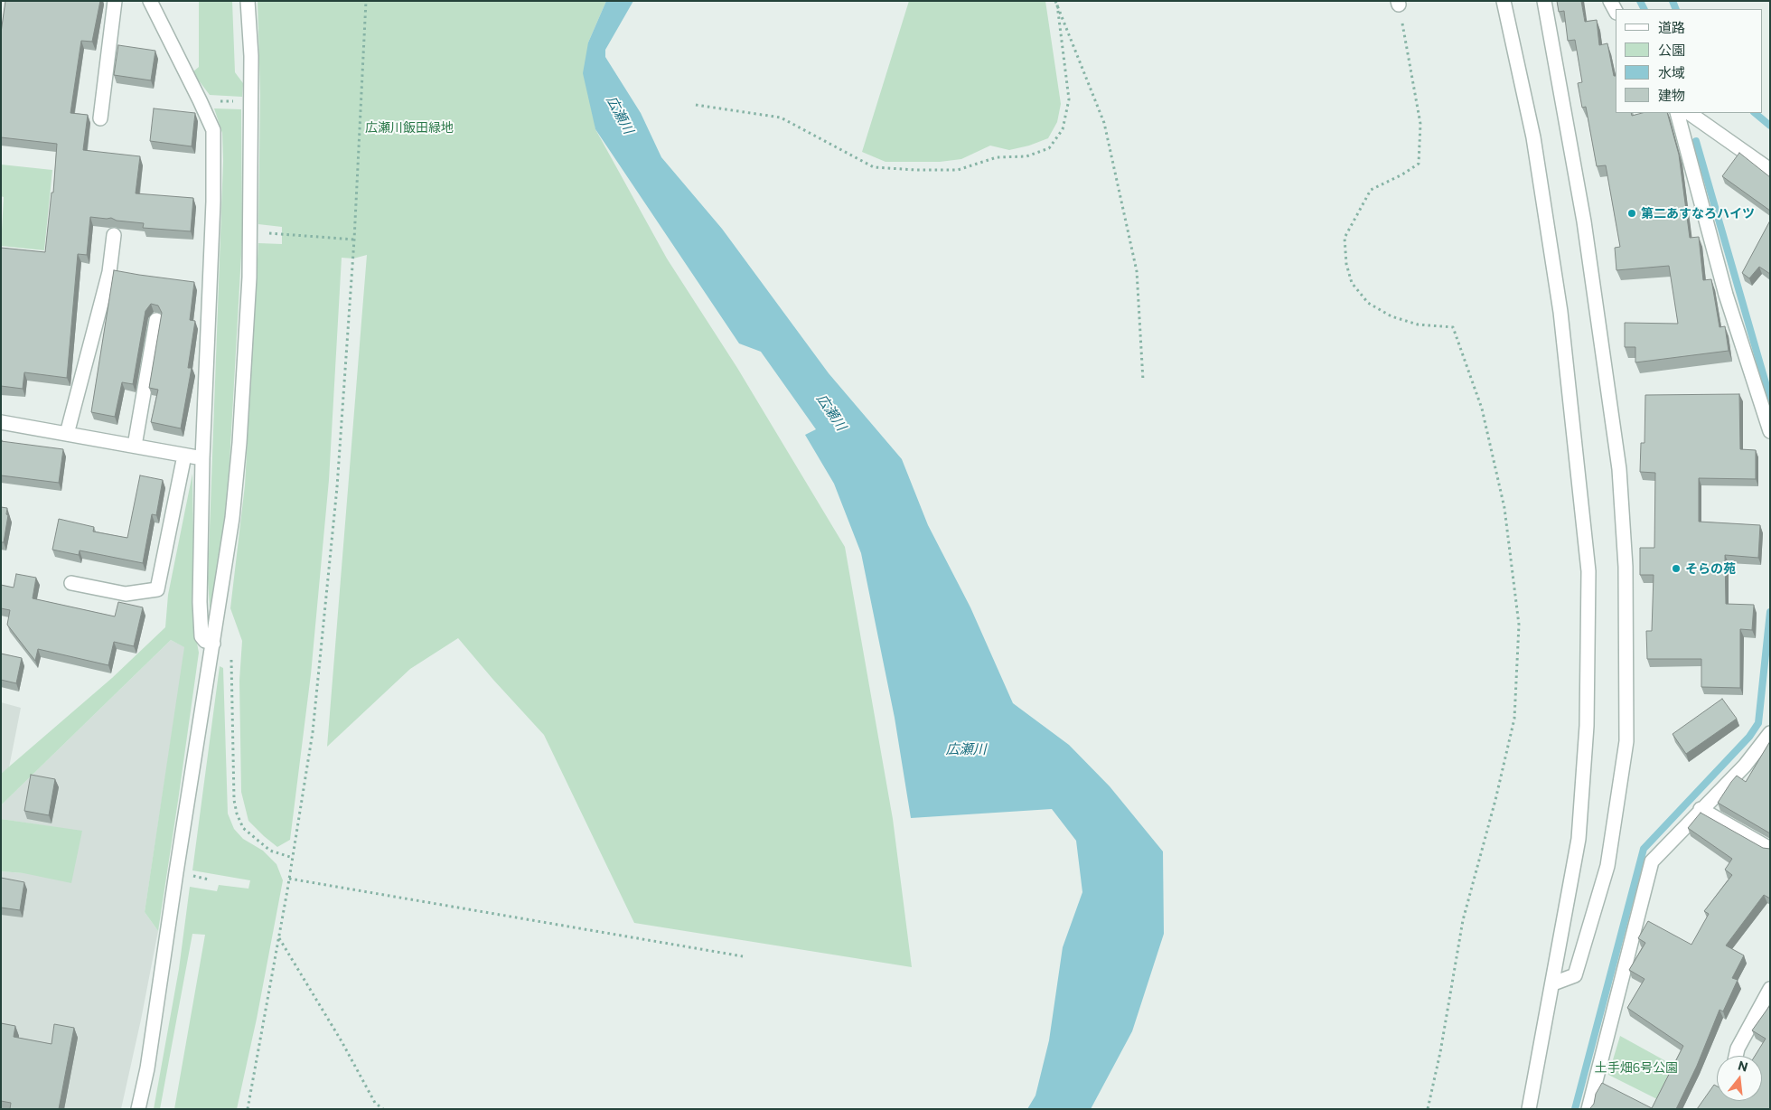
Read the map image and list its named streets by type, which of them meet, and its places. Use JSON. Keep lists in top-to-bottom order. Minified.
{"water":["広瀬川"],"parks":["広瀬川飯田緑地","土手畑6号公園"],"places":["第二あすなろハイツ","そらの苑"],"legend":["道路","公園","水域","建物"],"north":"top"}
